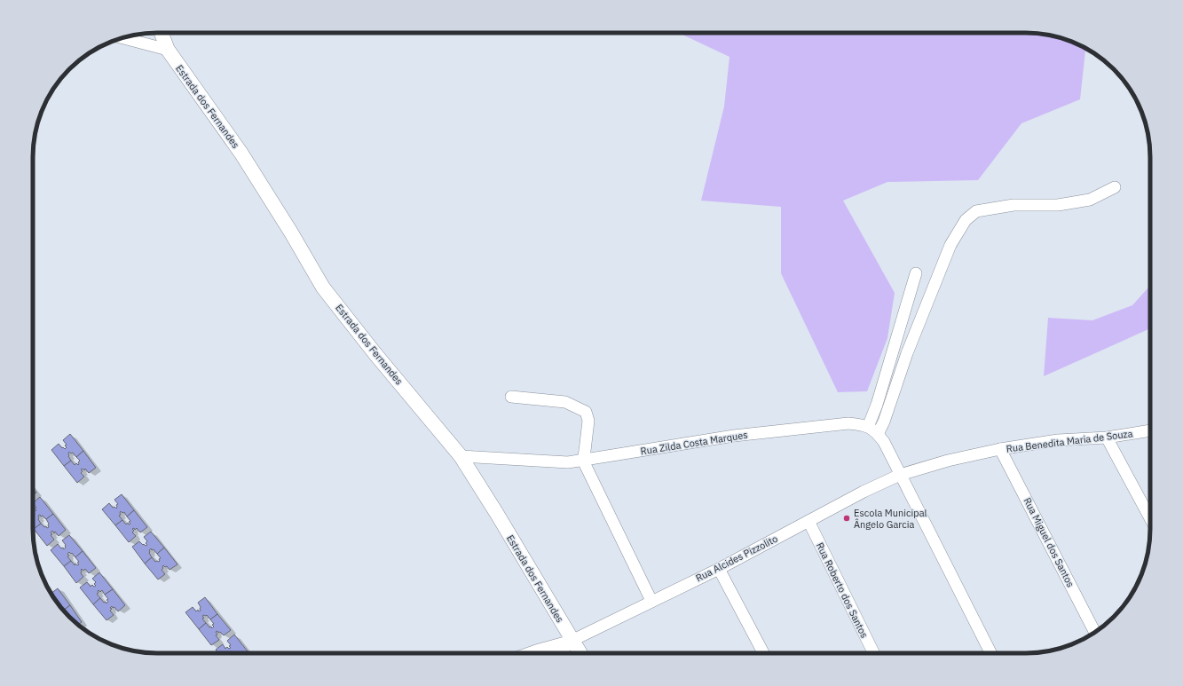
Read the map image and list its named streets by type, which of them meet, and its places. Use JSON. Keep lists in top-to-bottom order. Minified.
{"streets":{"main road":["Estrada dos Fernandes"],"street":["Rua Benedita Maria de Souza","Rua Zilda Costa Marques","Rua Miguel dos Santos","Rua Alcides Pizzolito","Rua Roberto dos Santos"]},"crossings":[["Estrada dos Fernandes","Rua Zilda Costa Marques"],["Estrada dos Fernandes","Rua Alcides Pizzolito"],["Rua Benedita Maria de Souza","Rua Zilda Costa Marques"],["Rua Benedita Maria de Souza","Rua Miguel dos Santos"],["Rua Benedita Maria de Souza","Rua Alcides Pizzolito"],["Rua Zilda Costa Marques","Rua Alcides Pizzolito"],["Rua Alcides Pizzolito","Rua Roberto dos Santos"]],"places":["Escola Municipal Ângelo Garcia"]}
